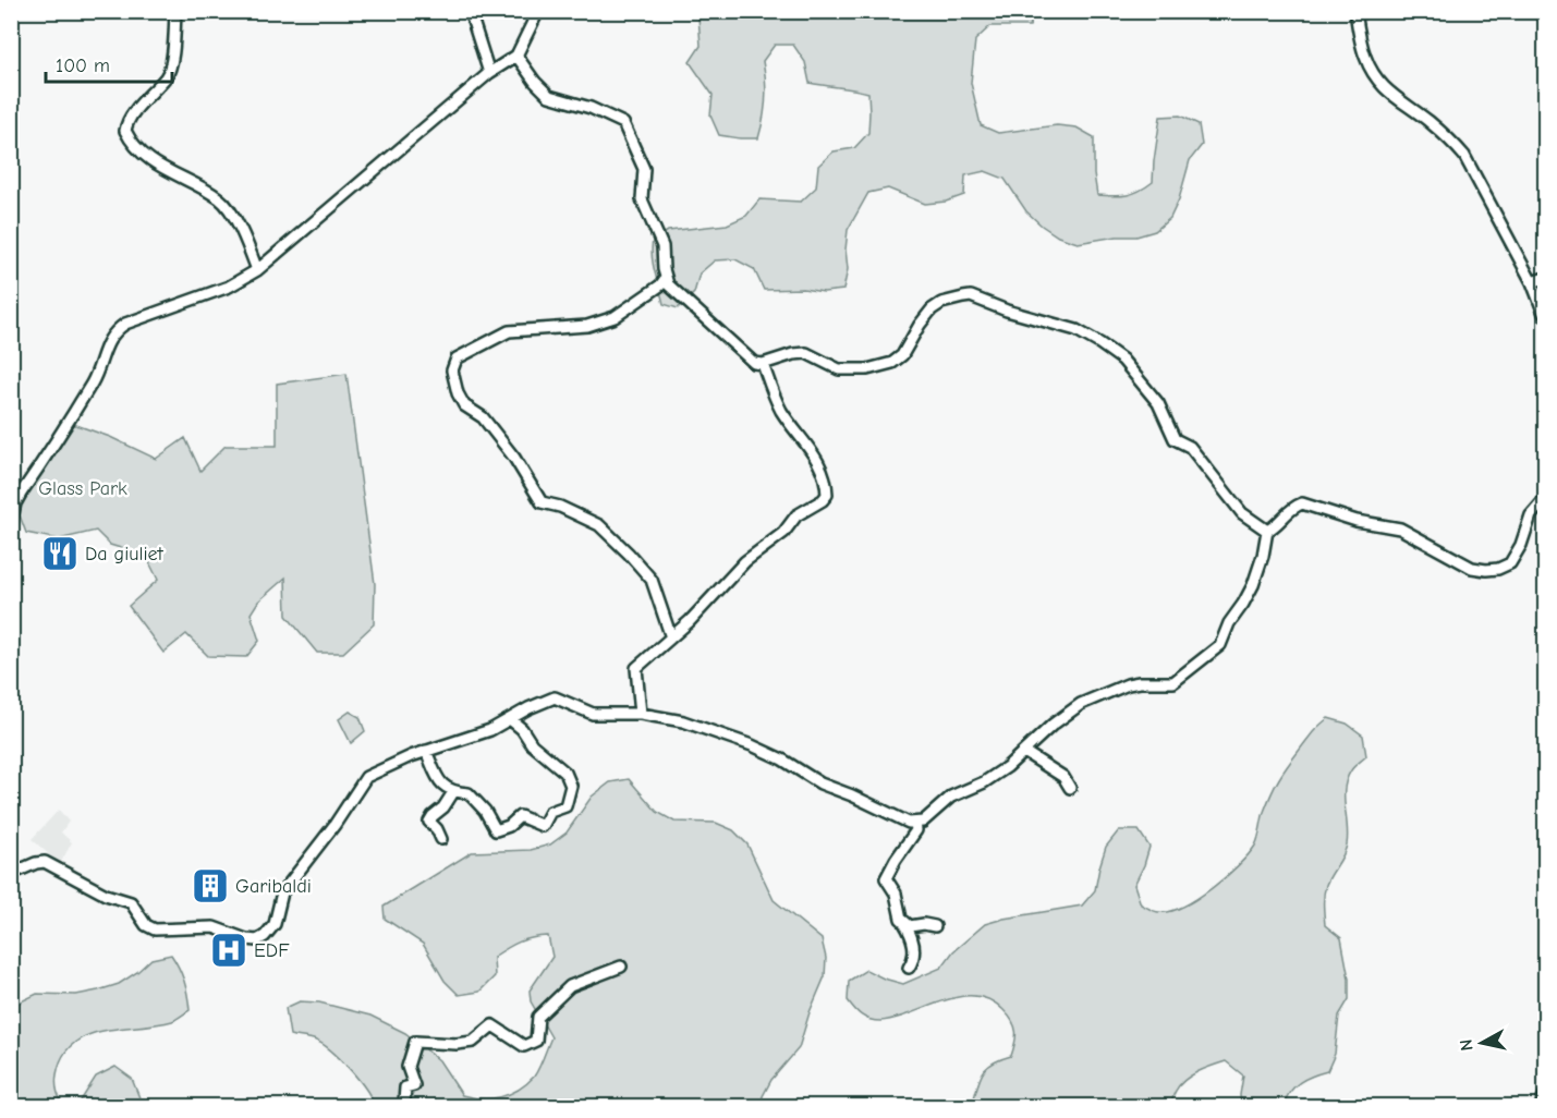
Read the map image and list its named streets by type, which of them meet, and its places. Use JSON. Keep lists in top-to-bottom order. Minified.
{"parks":["Glass Park"],"places":{"restaurant":["Da giuliet"],"building":["Garibaldi"],"hospital":["EDF"]},"scale_bar":"100 m","north":"left"}
